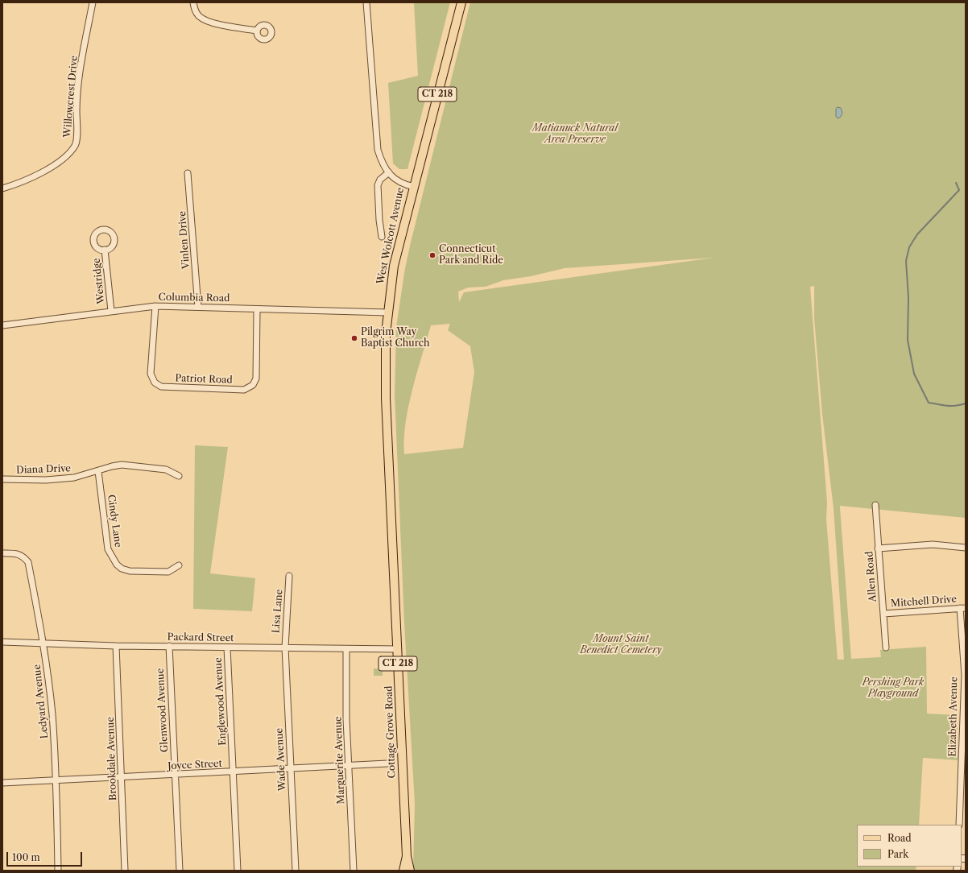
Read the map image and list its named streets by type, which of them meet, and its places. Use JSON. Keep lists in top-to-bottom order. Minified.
{"streets":{"main road":["CT 218","West Wolcott Avenue","Cottage Grove Road"],"street":["Willowcrest Drive","Vinlen Drive","Westridge","Columbia Road","Patriot Road","Diana Drive","Cindy Lane","Allen Road","Mitchell Drive","Lisa Lane","Packard Street","Ledyard Avenue","Englewood Avenue","Glenwood Avenue","Elizabeth Avenue","Brookdale Avenue","Wade Avenue","Marguerite Avenue","Joyce Street"]},"crossings":[["CT 218","West Wolcott Avenue"],["West Wolcott Avenue","Columbia Road"],["West Wolcott Avenue","Cottage Grove Road"],["Vinlen Drive","Columbia Road"],["Westridge","Columbia Road"],["Columbia Road","Patriot Road"],["Diana Drive","Cindy Lane"],["Allen Road","Mitchell Drive"],["Mitchell Drive","Elizabeth Avenue"],["Lisa Lane","Packard Street"],["Lisa Lane","Wade Avenue"],["Packard Street","Ledyard Avenue"],["Packard Street","Englewood Avenue"],["Packard Street","Glenwood Avenue"],["Packard Street","Cottage Grove Road"],["Packard Street","Brookdale Avenue"],["Packard Street","Wade Avenue"],["Packard Street","Marguerite Avenue"],["Ledyard Avenue","Joyce Street"],["Englewood Avenue","Joyce Street"],["Glenwood Avenue","Joyce Street"],["Brookdale Avenue","Joyce Street"],["Wade Avenue","Joyce Street"],["Marguerite Avenue","Joyce Street"]],"parks":["Matianuck Natural Area Preserve","Mount Saint Benedict Cemetery","Pershing Park Playground"],"places":["Connecticut Park and Ride","Pilgrim Way Baptist Church"],"legend":["Road","Park"],"scale_bar":"100 m"}
